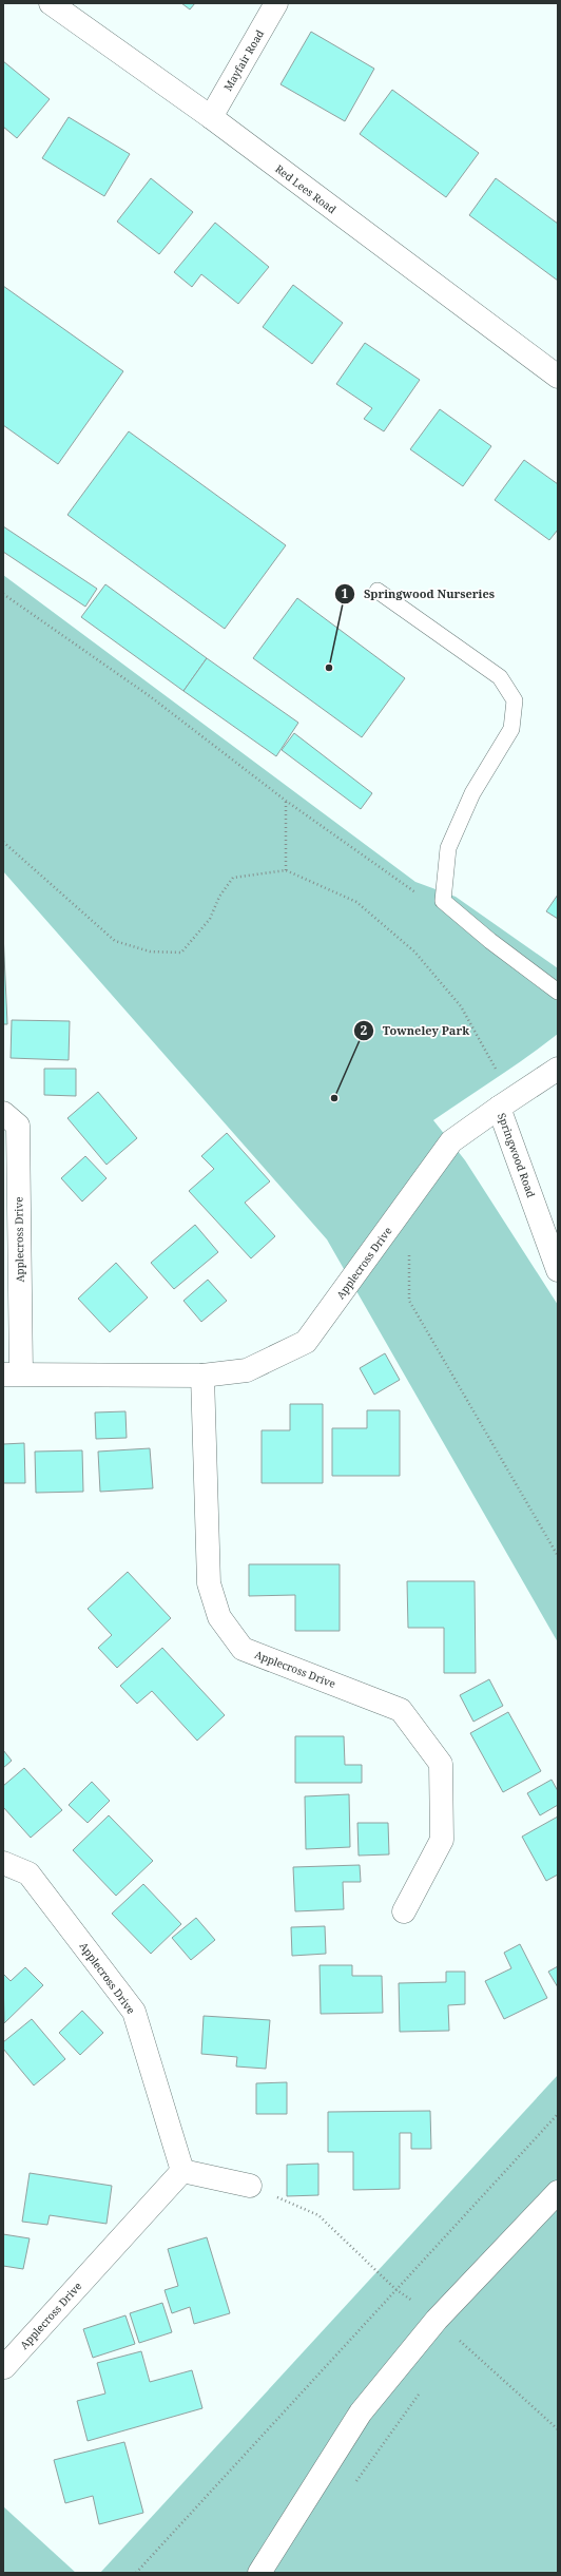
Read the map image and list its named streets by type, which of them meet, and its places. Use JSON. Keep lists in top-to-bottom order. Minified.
{"streets":{"street":["Mayfair Road","Red Lees Road","Springwood Road","Applecross Drive"]},"crossings":[["Mayfair Road","Red Lees Road"],["Springwood Road","Applecross Drive"]],"places":["Springwood Nurseries","Towneley Park"]}
